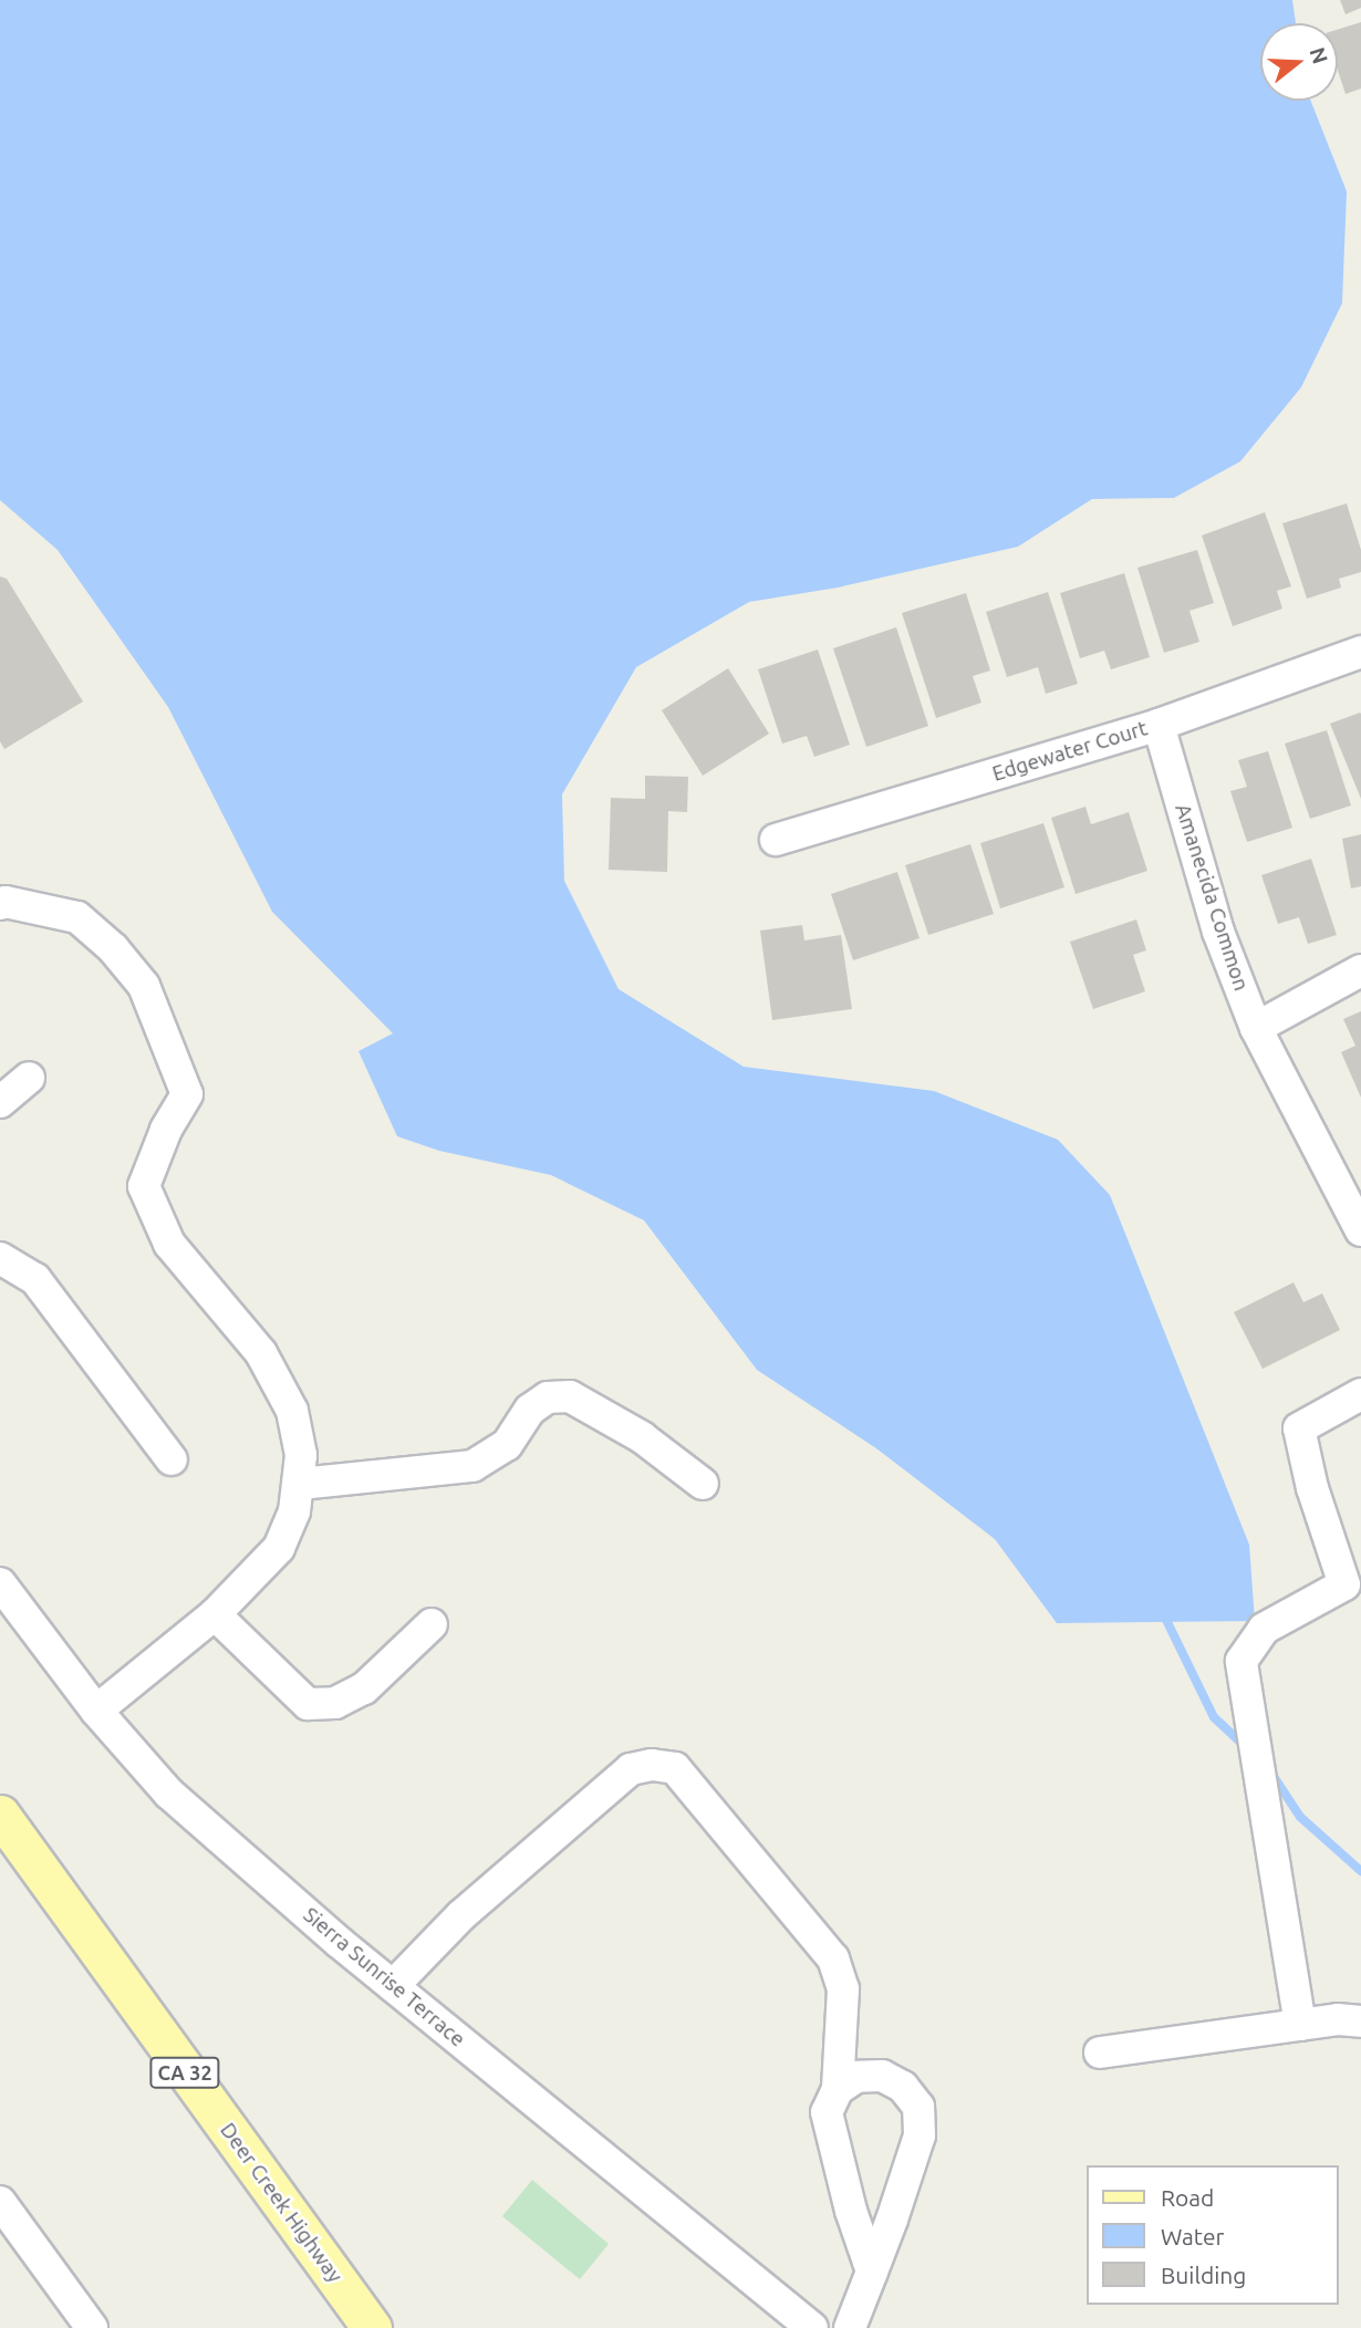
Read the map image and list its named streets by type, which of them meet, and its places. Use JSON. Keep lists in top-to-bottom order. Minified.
{"streets":{"main road":["CA 32","Deer Creek Highway"],"street":["Edgewater Court","Amanecida Common","Sierra Sunrise Terrace"]},"crossings":[["Edgewater Court","Amanecida Common"]],"legend":["Road","Water","Building"],"north":"right"}
